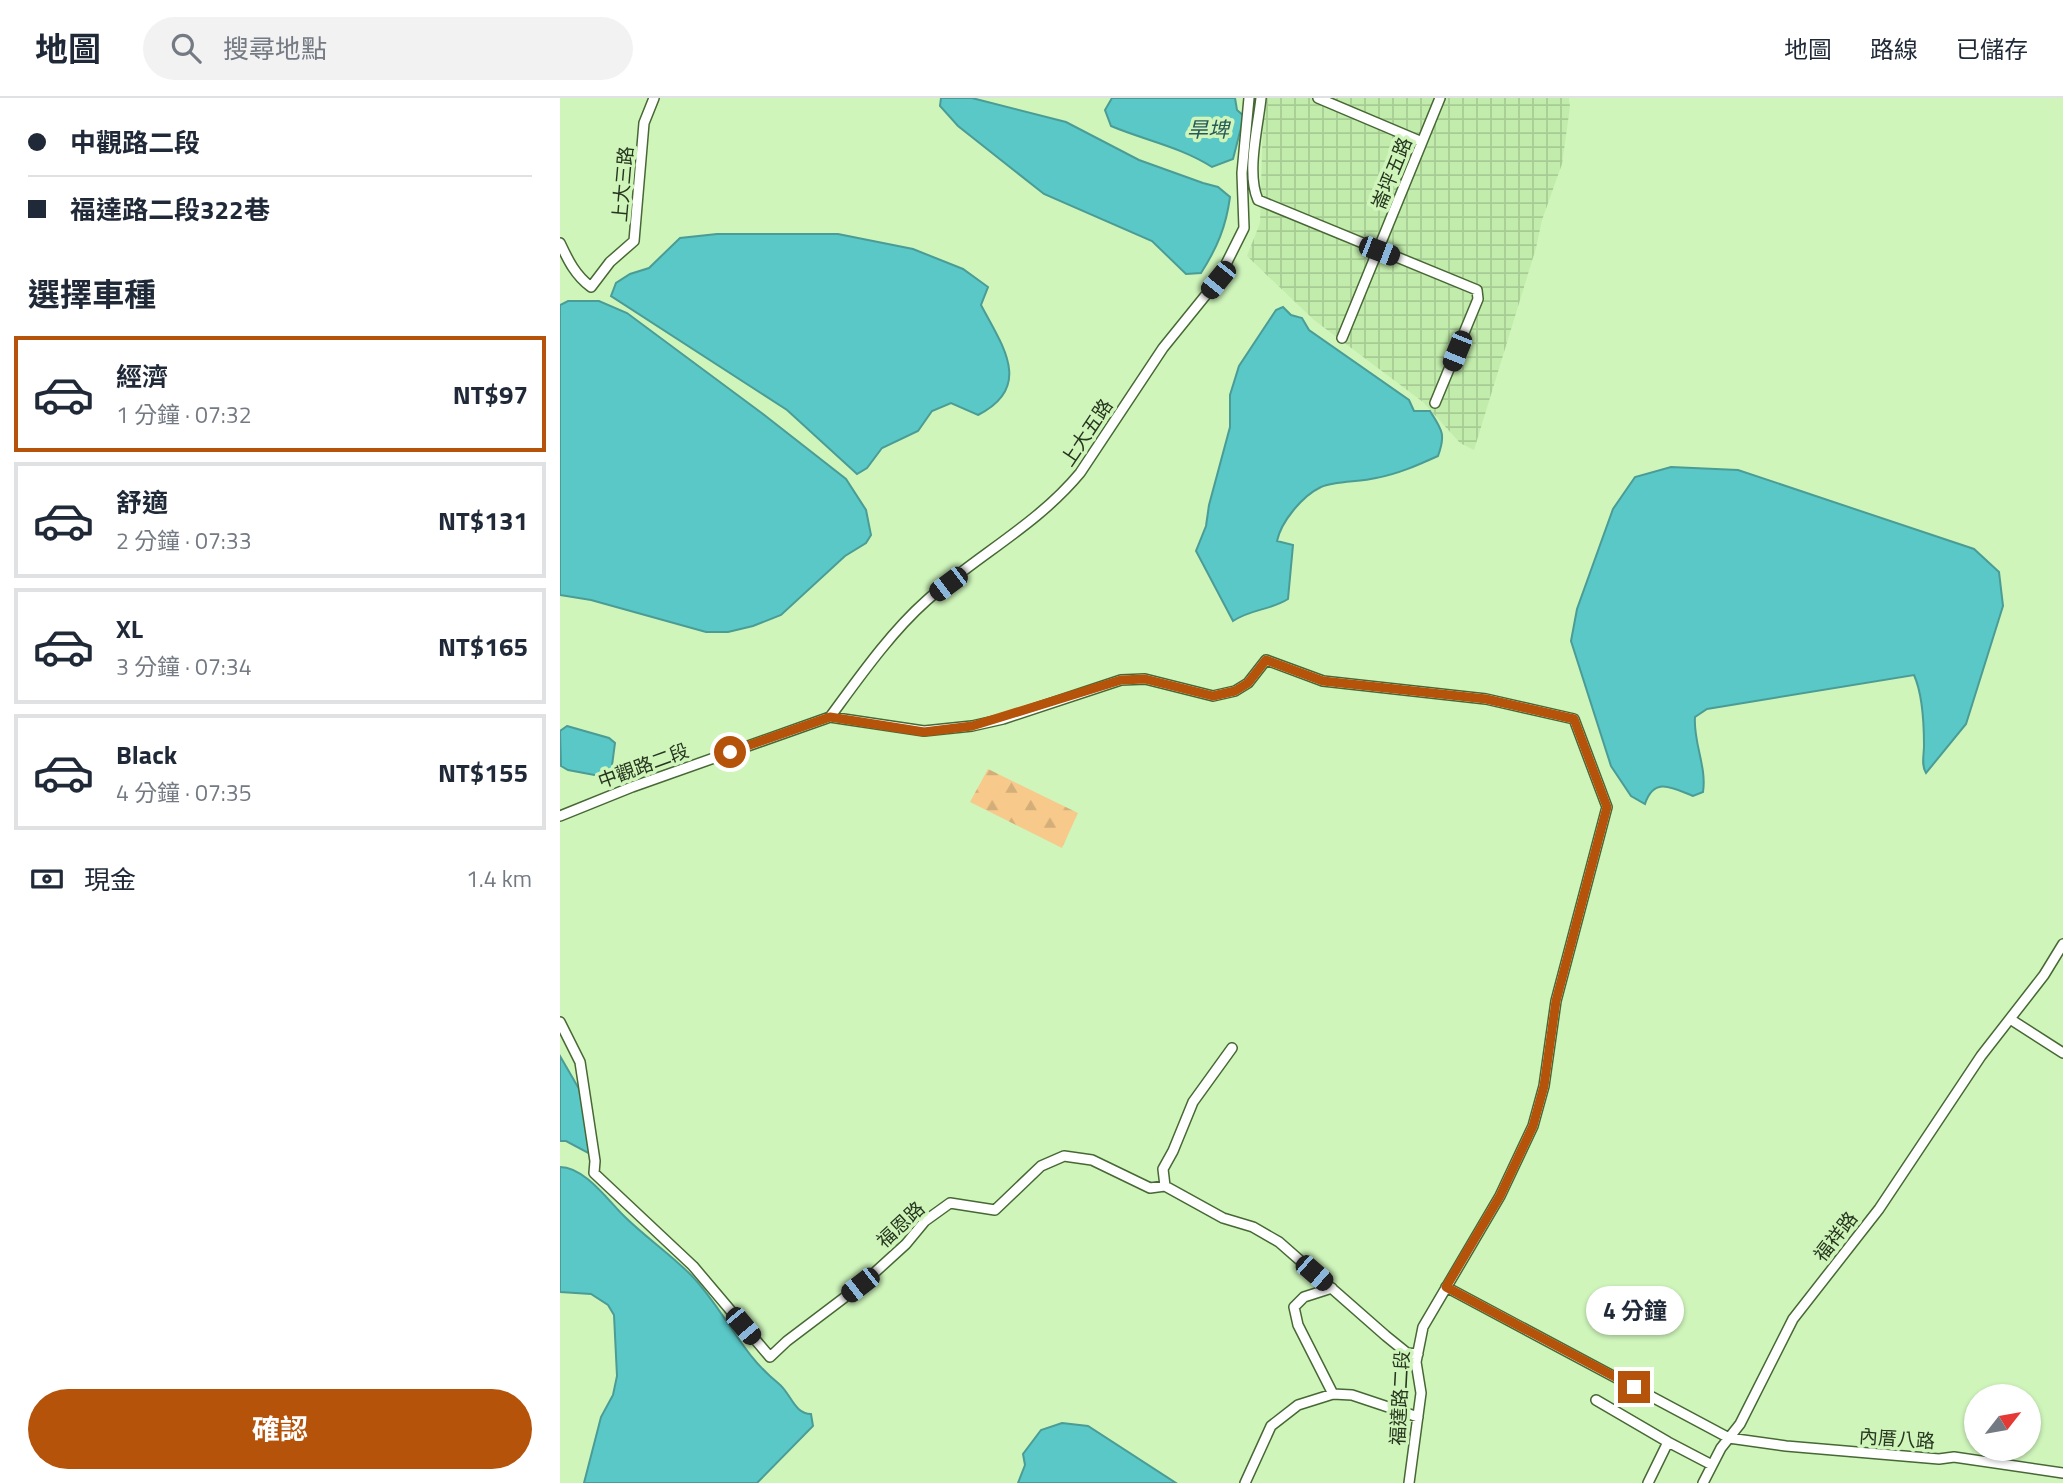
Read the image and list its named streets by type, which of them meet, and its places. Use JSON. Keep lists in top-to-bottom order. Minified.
{"streets":{"street":["崙坪五路","上大三路","上大五路","中觀路二段","福恩路","福祥路","福達路二段","內厝八路"]},"crossings":[["上大五路","中觀路二段"],["中觀路二段","福達路二段"],["福恩路","福達路二段"],["福祥路","內厝八路"]],"water":["旱埤"],"north":"top right","page":{"header":"地圖","search":"搜尋地點","nav":["地圖","路線","已儲存"],"banner":["中觀路二段","福達路二段322巷"],"heading":"選擇車種","list":[{"name":"經濟","note":"1 分鐘 · 07:32","value":"NT$97"},{"name":"舒適","note":"2 分鐘 · 07:33","value":"NT$131"},{"name":"XL","note":"3 分鐘 · 07:34","value":"NT$165"},{"name":"Black","note":"4 分鐘 · 07:35","value":"NT$155"}],"pay":["現金","1.4 km"],"bubble":"4 分鐘","buttons":"確認"}}
